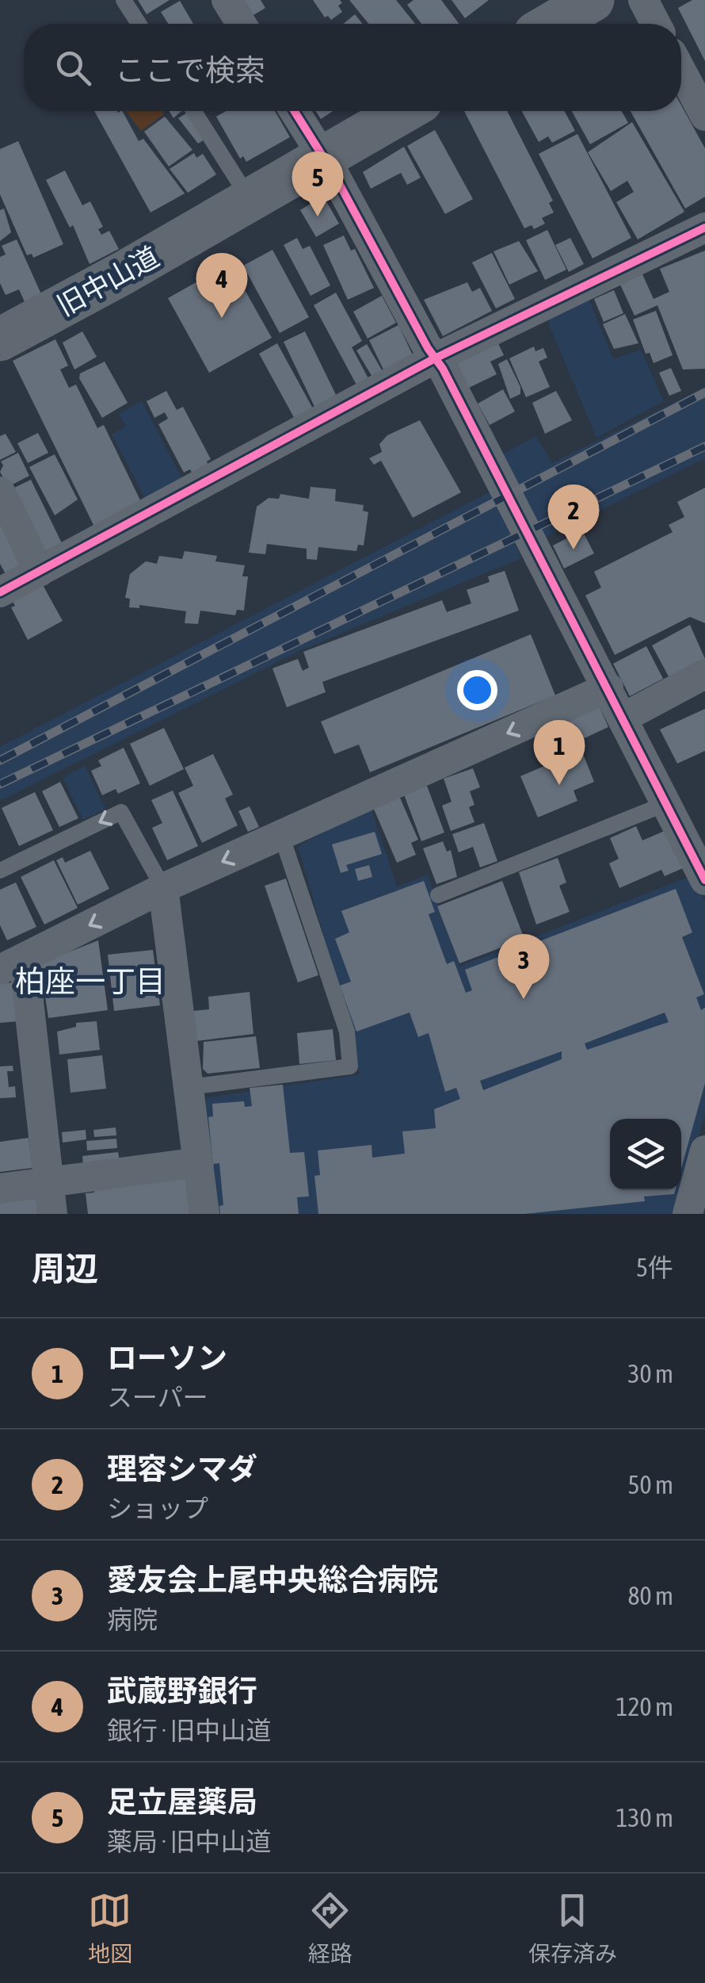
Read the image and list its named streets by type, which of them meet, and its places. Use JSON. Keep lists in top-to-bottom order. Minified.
{"streets":{"main road":["旧中山道"]},"districts":["柏座一丁目"],"page":{"search":"ここで検索","pins":["5","4","2","1","3"],"heading":["周辺","5件"],"list":[{"mark":"1","name":"ローソン","note":"スーパー","value":"30 m"},{"mark":"2","name":"理容シマダ","note":"ショップ","value":"50 m"},{"mark":"3","name":"愛友会上尾中央総合病院","note":"病院","value":"80 m"},{"mark":"4","name":"武蔵野銀行","note":"銀行 · 旧中山道","value":"120 m"},{"mark":"5","name":"足立屋薬局","note":"薬局 · 旧中山道","value":"130 m"}],"nav":["地図","経路","保存済み"]}}
